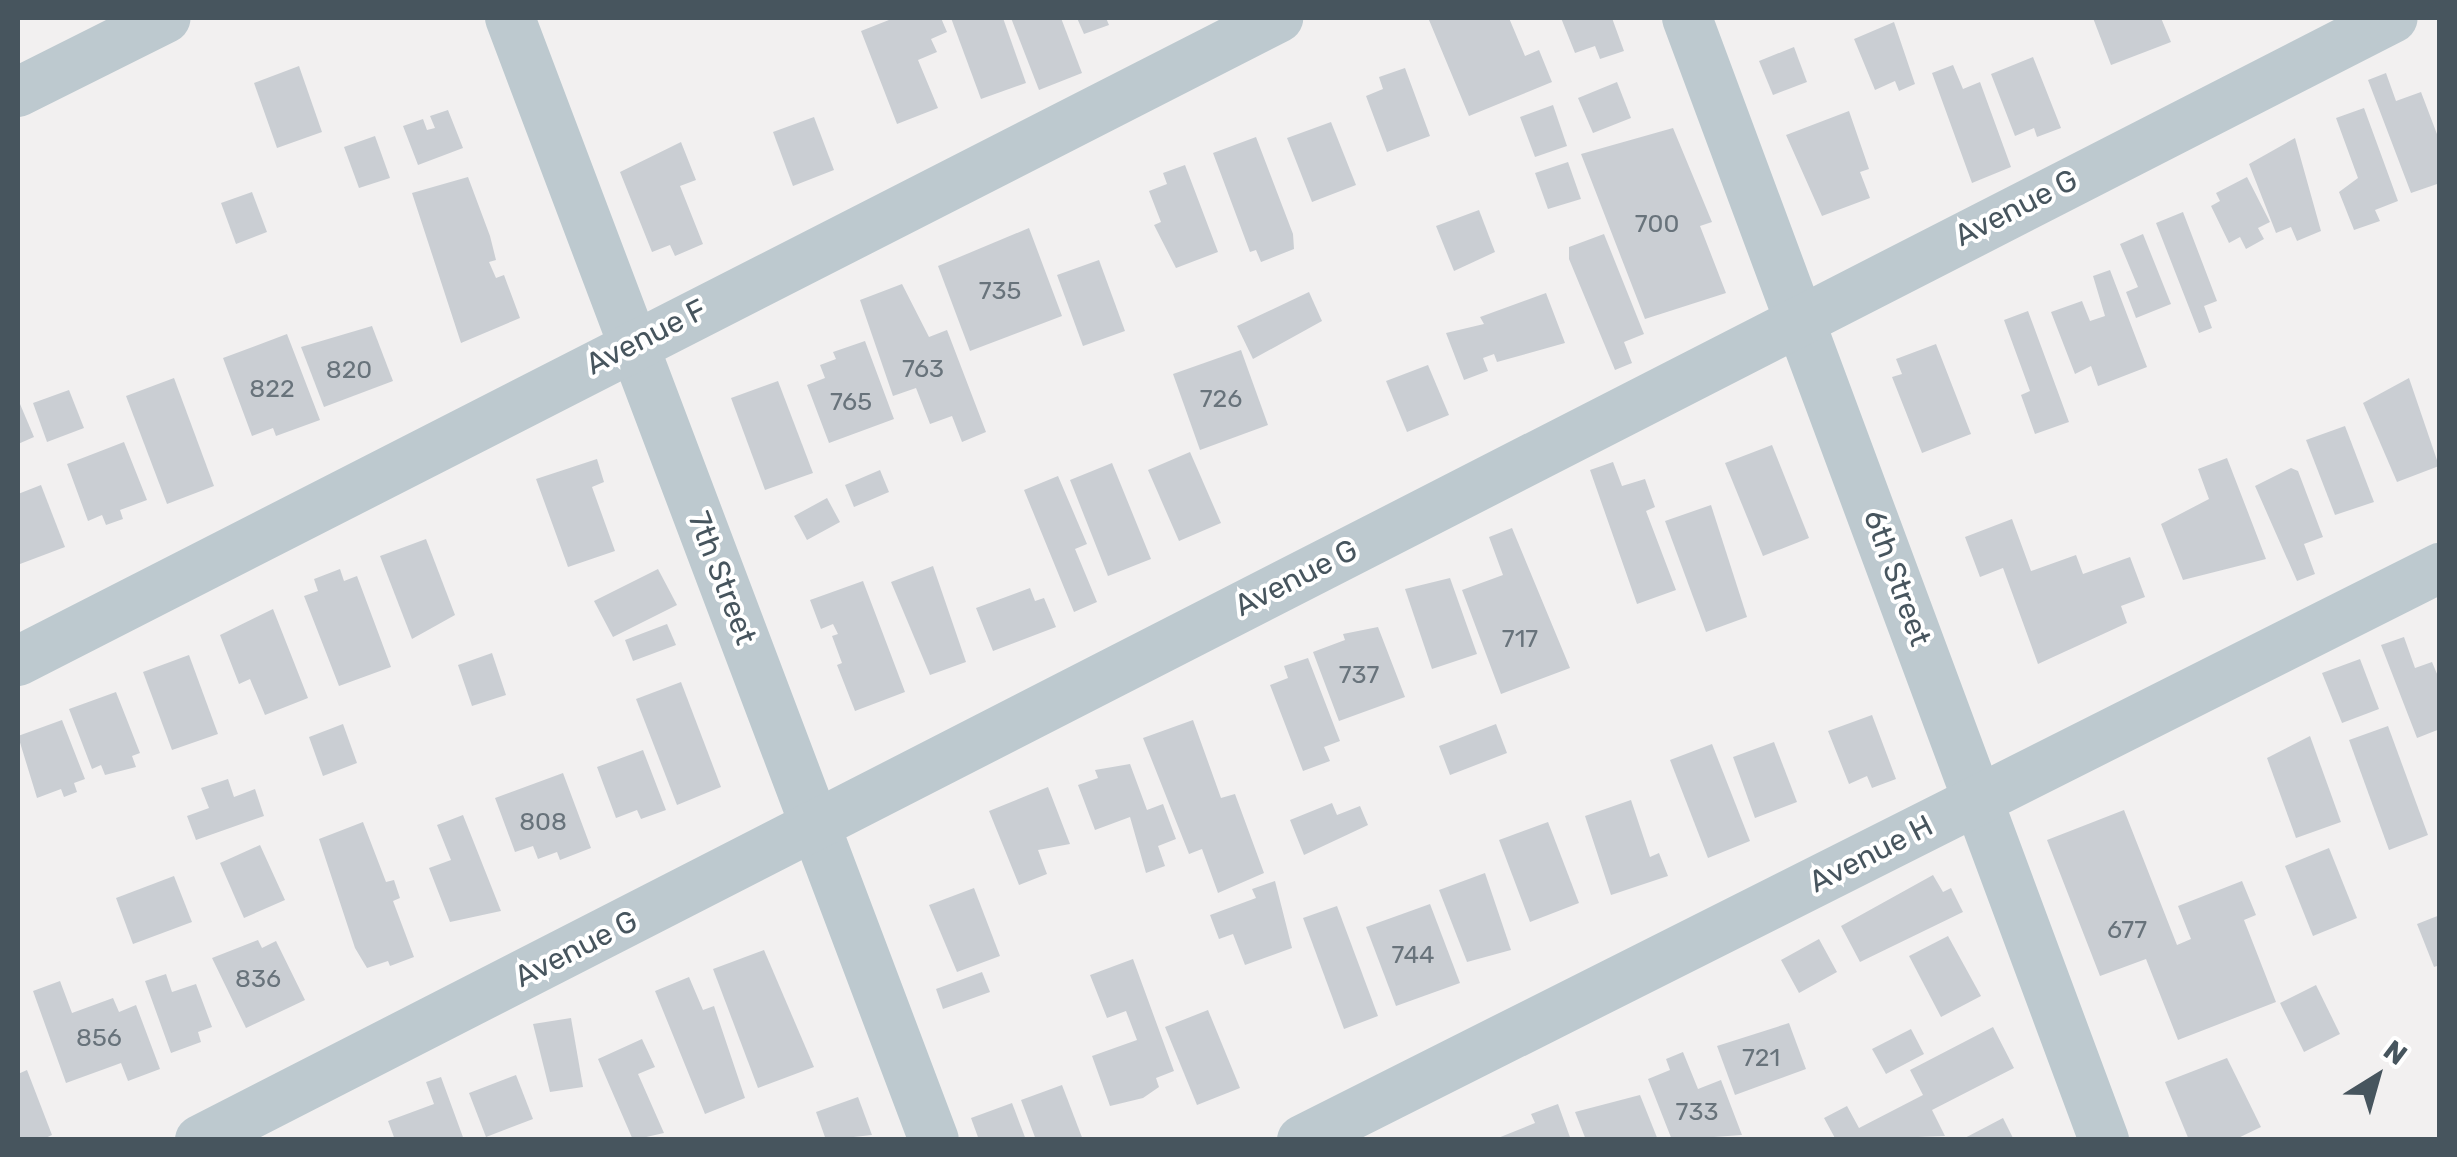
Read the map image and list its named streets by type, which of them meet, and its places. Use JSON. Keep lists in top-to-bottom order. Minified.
{"streets":{"street":["Avenue G","Avenue F","7th Street","6th Street","Avenue H"]},"crossings":[["Avenue G","7th Street"],["Avenue G","6th Street"],["Avenue F","7th Street"],["6th Street","Avenue H"]],"house_numbers":["700","735","763","820","822","726","765","717","737","808","677","744","836","856","721","733"],"north":"top right"}
